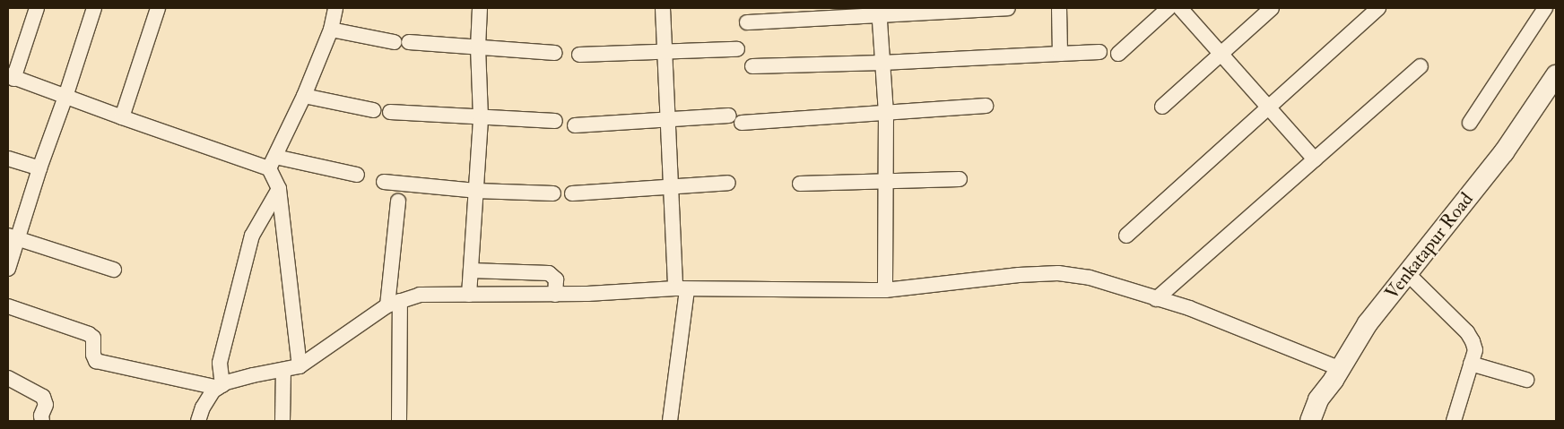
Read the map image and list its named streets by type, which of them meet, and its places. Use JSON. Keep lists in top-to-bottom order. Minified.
{"streets":{"street":["Venkatapur Road"]}}
